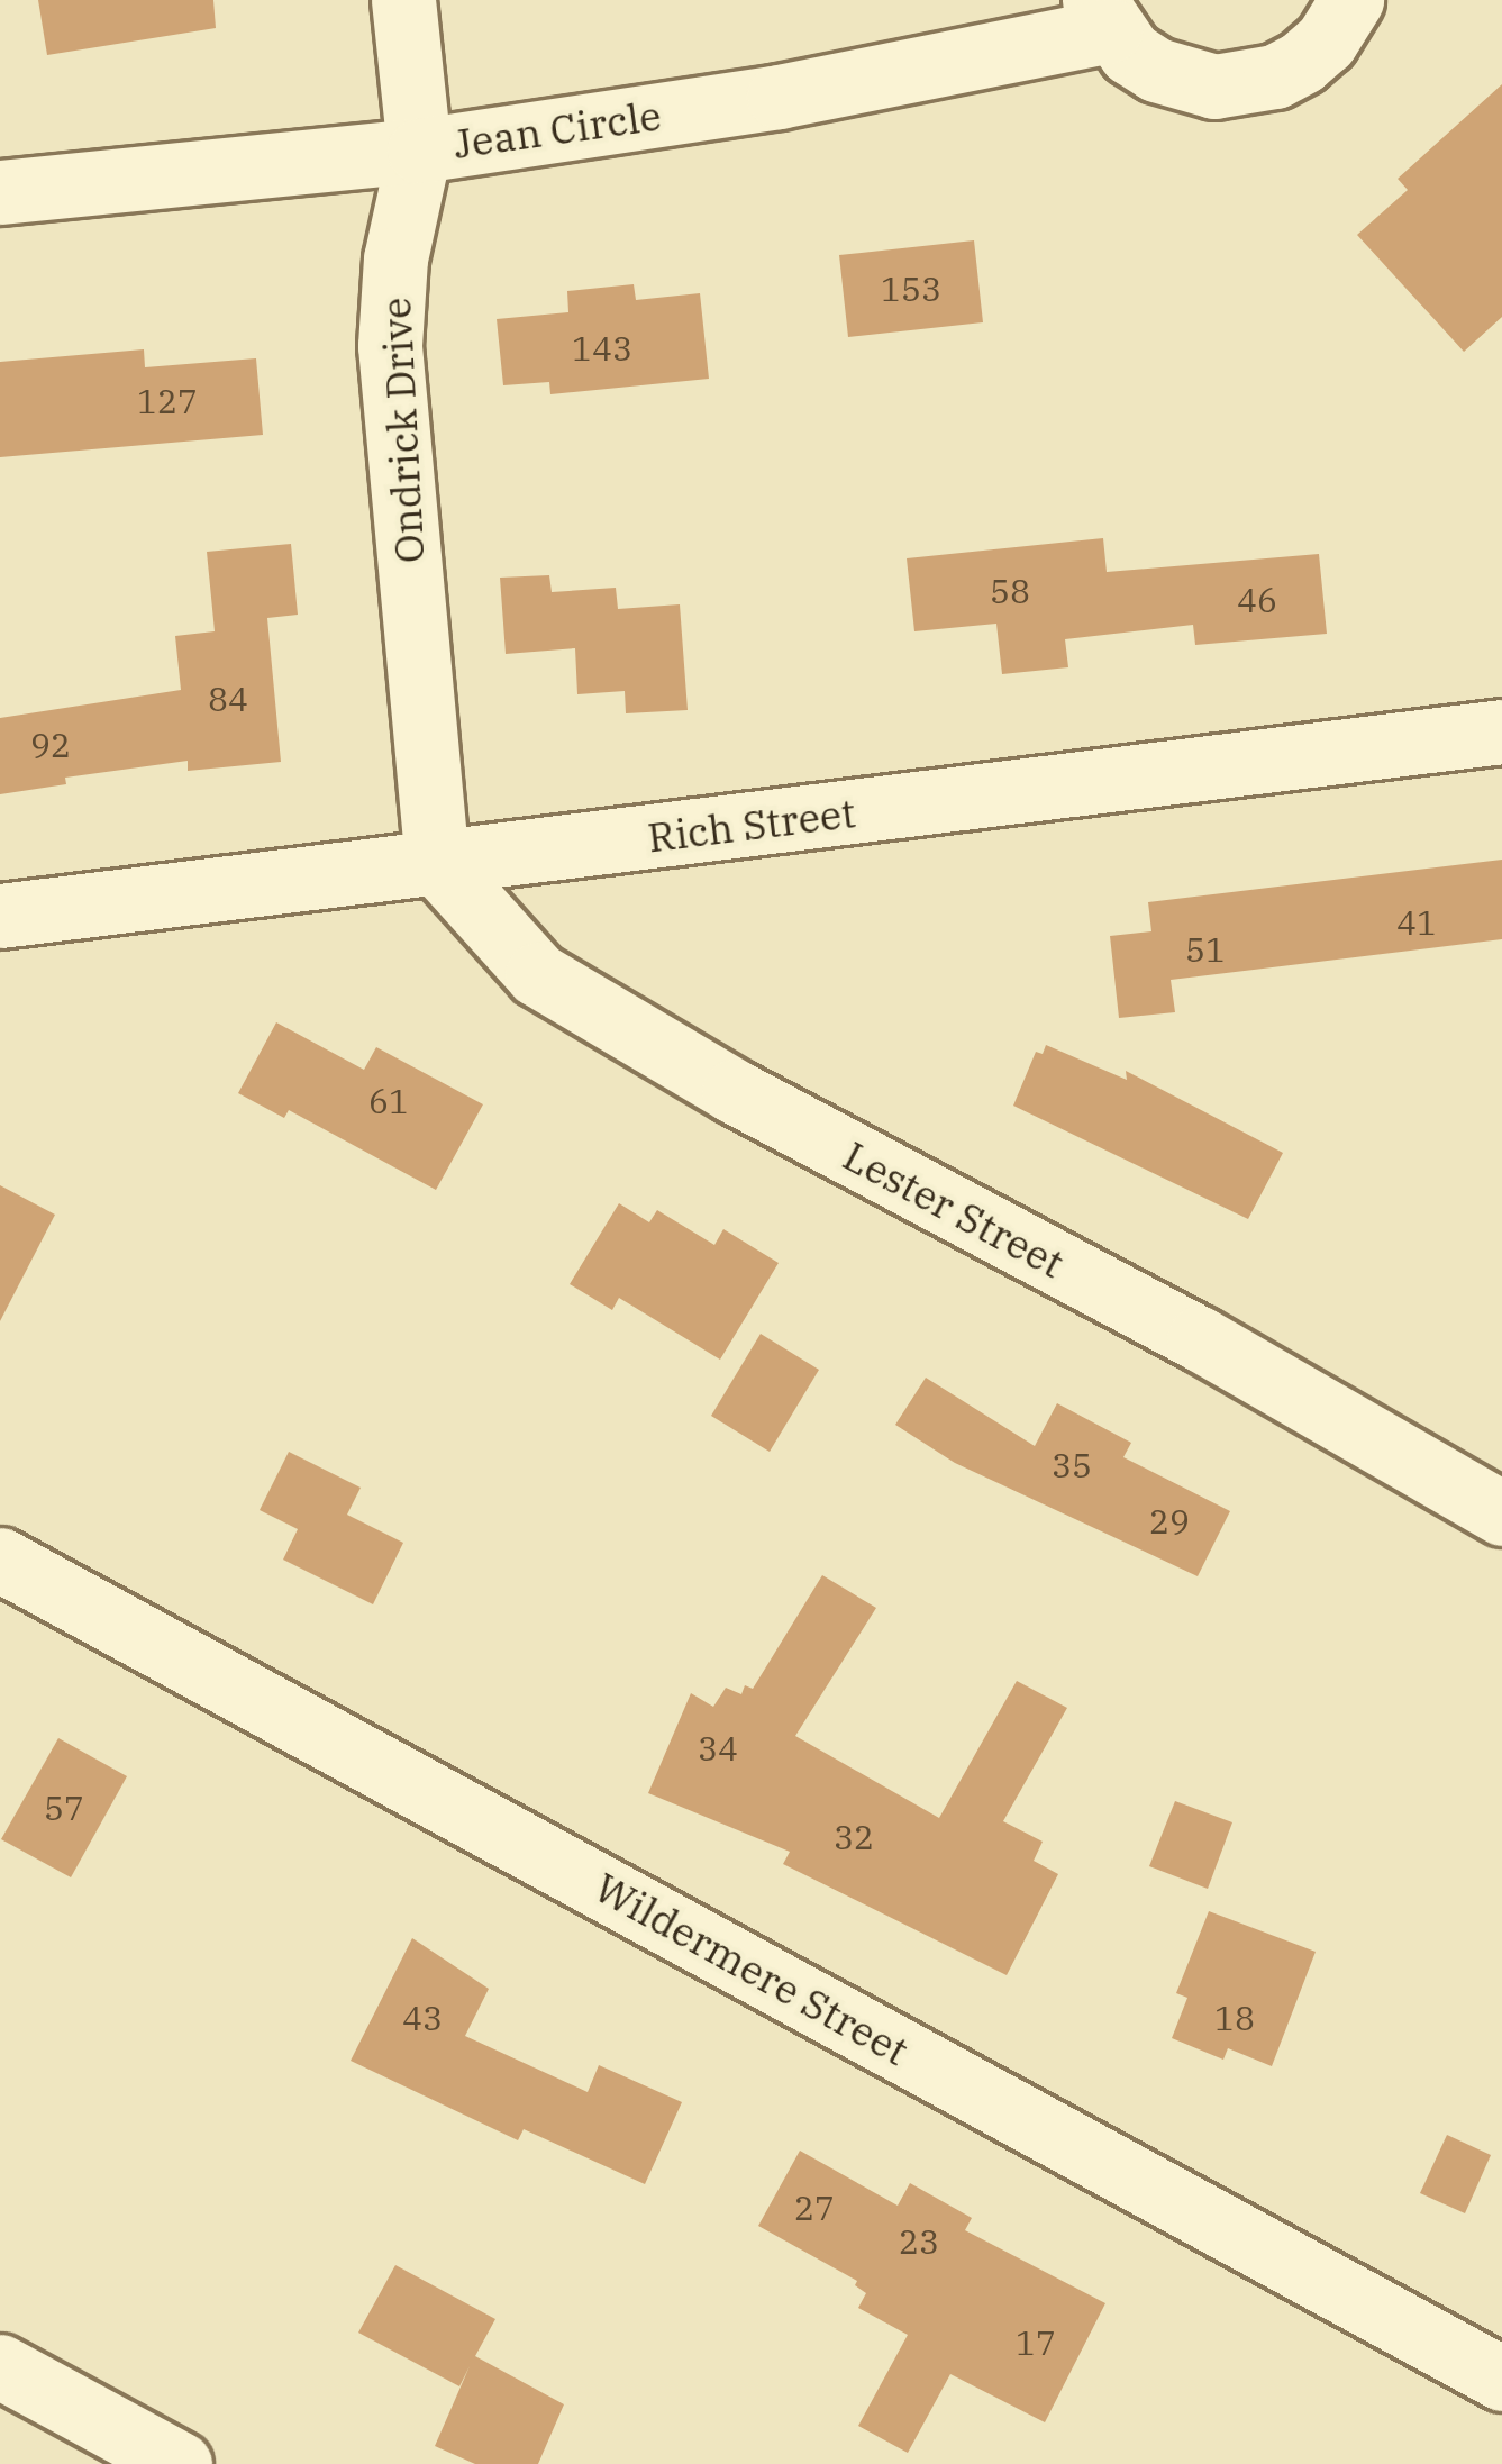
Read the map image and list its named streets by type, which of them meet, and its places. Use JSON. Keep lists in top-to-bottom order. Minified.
{"streets":{"street":["Jean Circle","Ondrick Drive","Rich Street","Lester Street","Wildermere Street"]},"crossings":[["Jean Circle","Ondrick Drive"],["Ondrick Drive","Rich Street"],["Ondrick Drive","Lester Street"],["Rich Street","Lester Street"]],"house_numbers":["153","143","127","58","46","84","92","41","51","61","35","29","34","57","32","43","18","27","23","17"]}
